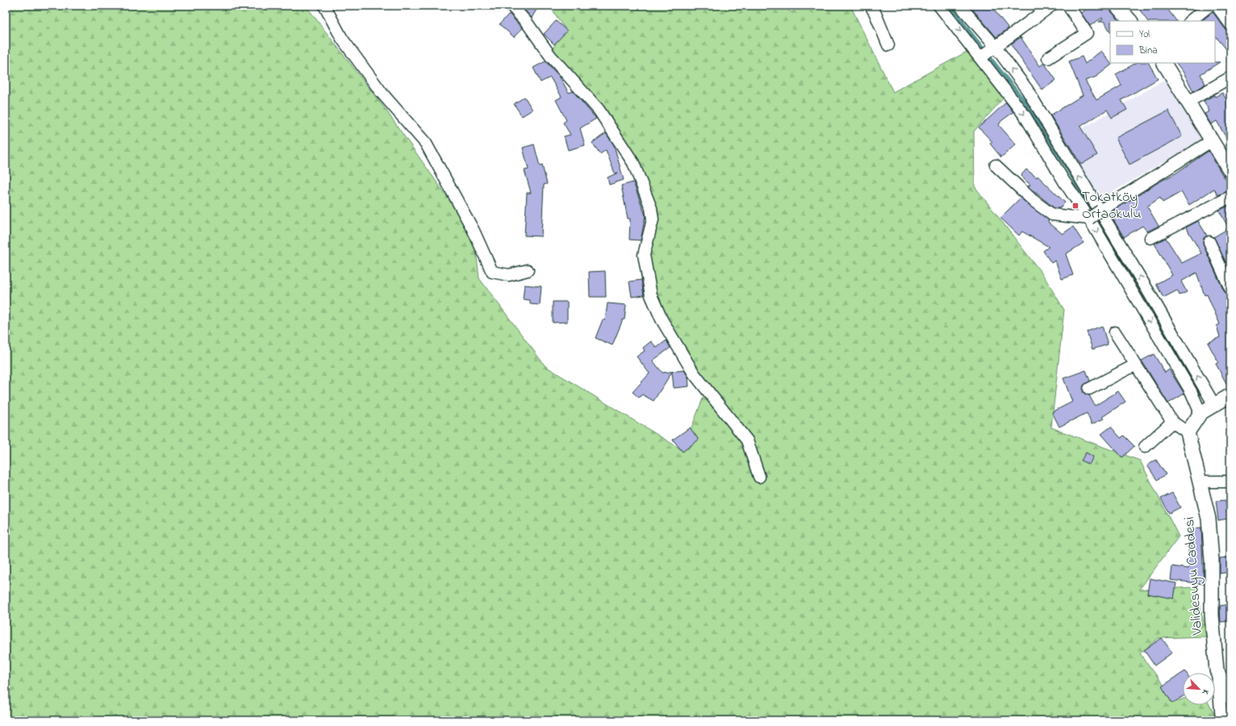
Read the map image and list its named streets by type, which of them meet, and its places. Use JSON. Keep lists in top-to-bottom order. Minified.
{"streets":{"street":["Validesuyu Caddesi"]},"places":{"transit":["Tokatköy Ortaokulu"]},"legend":["Yol","Bina"],"north":"bottom right"}
